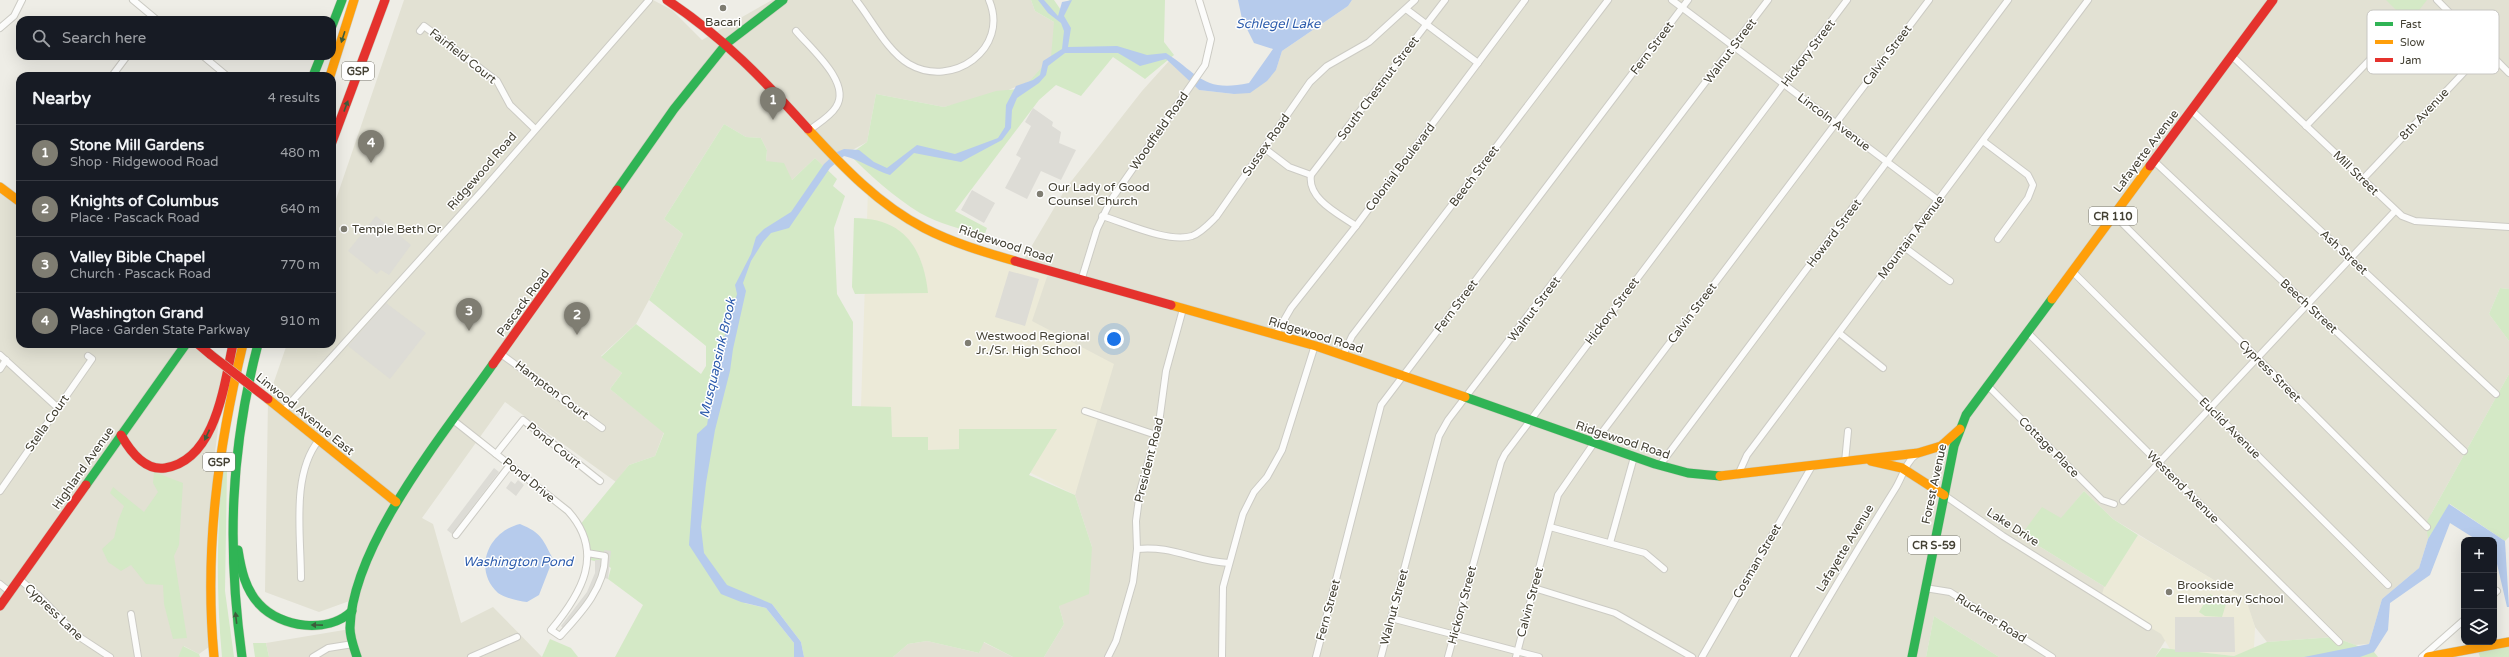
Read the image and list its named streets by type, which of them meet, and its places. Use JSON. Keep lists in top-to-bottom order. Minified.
{"streets":{"main road":["GSP","Lafayette Avenue","Ridgewood Road","CR 110","Pascack Road","Linwood Avenue East","Highland Avenue","Forest Avenue","Lake Drive","CR S-59"],"street":["Fern Street","Walnut Street","Hickory Street","Calvin Street","Fairfield Court","South Chestnut Street","8th Avenue","Lincoln Avenue","Woodfield Road","Sussex Road","Colonial Boulevard","Mill Street","Beech Street","Howard Street","Mountain Avenue","Ash Street","Cypress Street","Hampton Court","Stella Court","Euclid Avenue","Pond Court","Cottage Place","President Road","Pond Drive","Westend Avenue","Cosman Street","Cypress Lane","Ruckner Road"]},"crossings":[["Fern Street","Lincoln Avenue"],["Fern Street","Ridgewood Road"],["Walnut Street","Lincoln Avenue"],["Walnut Street","Ridgewood Road"],["Hickory Street","Lincoln Avenue"],["Hickory Street","Ridgewood Road"],["Calvin Street","Lincoln Avenue"],["Calvin Street","Ridgewood Road"],["Fairfield Court","Ridgewood Road"],["8th Avenue","Mill Street"],["Lincoln Avenue","Howard Street"],["Lincoln Avenue","Mountain Avenue"],["Woodfield Road","Sussex Road"],["Woodfield Road","Ridgewood Road"],["Lafayette Avenue","Ridgewood Road"],["Lafayette Avenue","Mill Street"],["Lafayette Avenue","Beech Street"],["Lafayette Avenue","Ash Street"],["Lafayette Avenue","Cypress Street"],["Lafayette Avenue","Euclid Avenue"],["Lafayette Avenue","Cottage Place"],["Lafayette Avenue","Forest Avenue"],["Lafayette Avenue","Westend Avenue"],["Lafayette Avenue","Lake Drive"],["Colonial Boulevard","Ridgewood Road"],["Ridgewood Road","Beech Street"],["Ridgewood Road","Howard Street"],["Ridgewood Road","Mountain Avenue"],["Ridgewood Road","Pascack Road"],["Ridgewood Road","Linwood Avenue East"],["Ridgewood Road","President Road"],["Ridgewood Road","Forest Avenue"],["Ridgewood Road","Lake Drive"],["Ridgewood Road","Cosman Street"],["Pascack Road","Hampton Court"],["Pascack Road","Linwood Avenue East"],["Pascack Road","Pond Drive"],["Pond Court","Pond Drive"],["Highland Avenue","Cypress Lane"],["Forest Avenue","Lake Drive"],["Forest Avenue","Ruckner Road"]],"water":["Schlegel Lake","Musquapsink Brook","Washington Pond"],"places":["Bacari","Our Lady of Good Counsel Church","Temple Beth Or","Westwood Regional Jr./Sr. High School","Brookside Elementary School"],"legend":["Fast","Slow","Jam"],"page":{"search":"Search here","heading":["Nearby","4 results"],"pins":["1","4","3","2"],"list":[{"mark":"1","name":"Stone Mill Gardens","note":"Shop · Ridgewood Road","value":"480 m"},{"mark":"2","name":"Knights of Columbus","note":"Place · Pascack Road","value":"640 m"},{"mark":"3","name":"Valley Bible Chapel","note":"Church · Pascack Road","value":"770 m"},{"mark":"4","name":"Washington Grand","note":"Place · Garden State Parkway","value":"910 m"}],"map_buttons":["+","−"]}}
